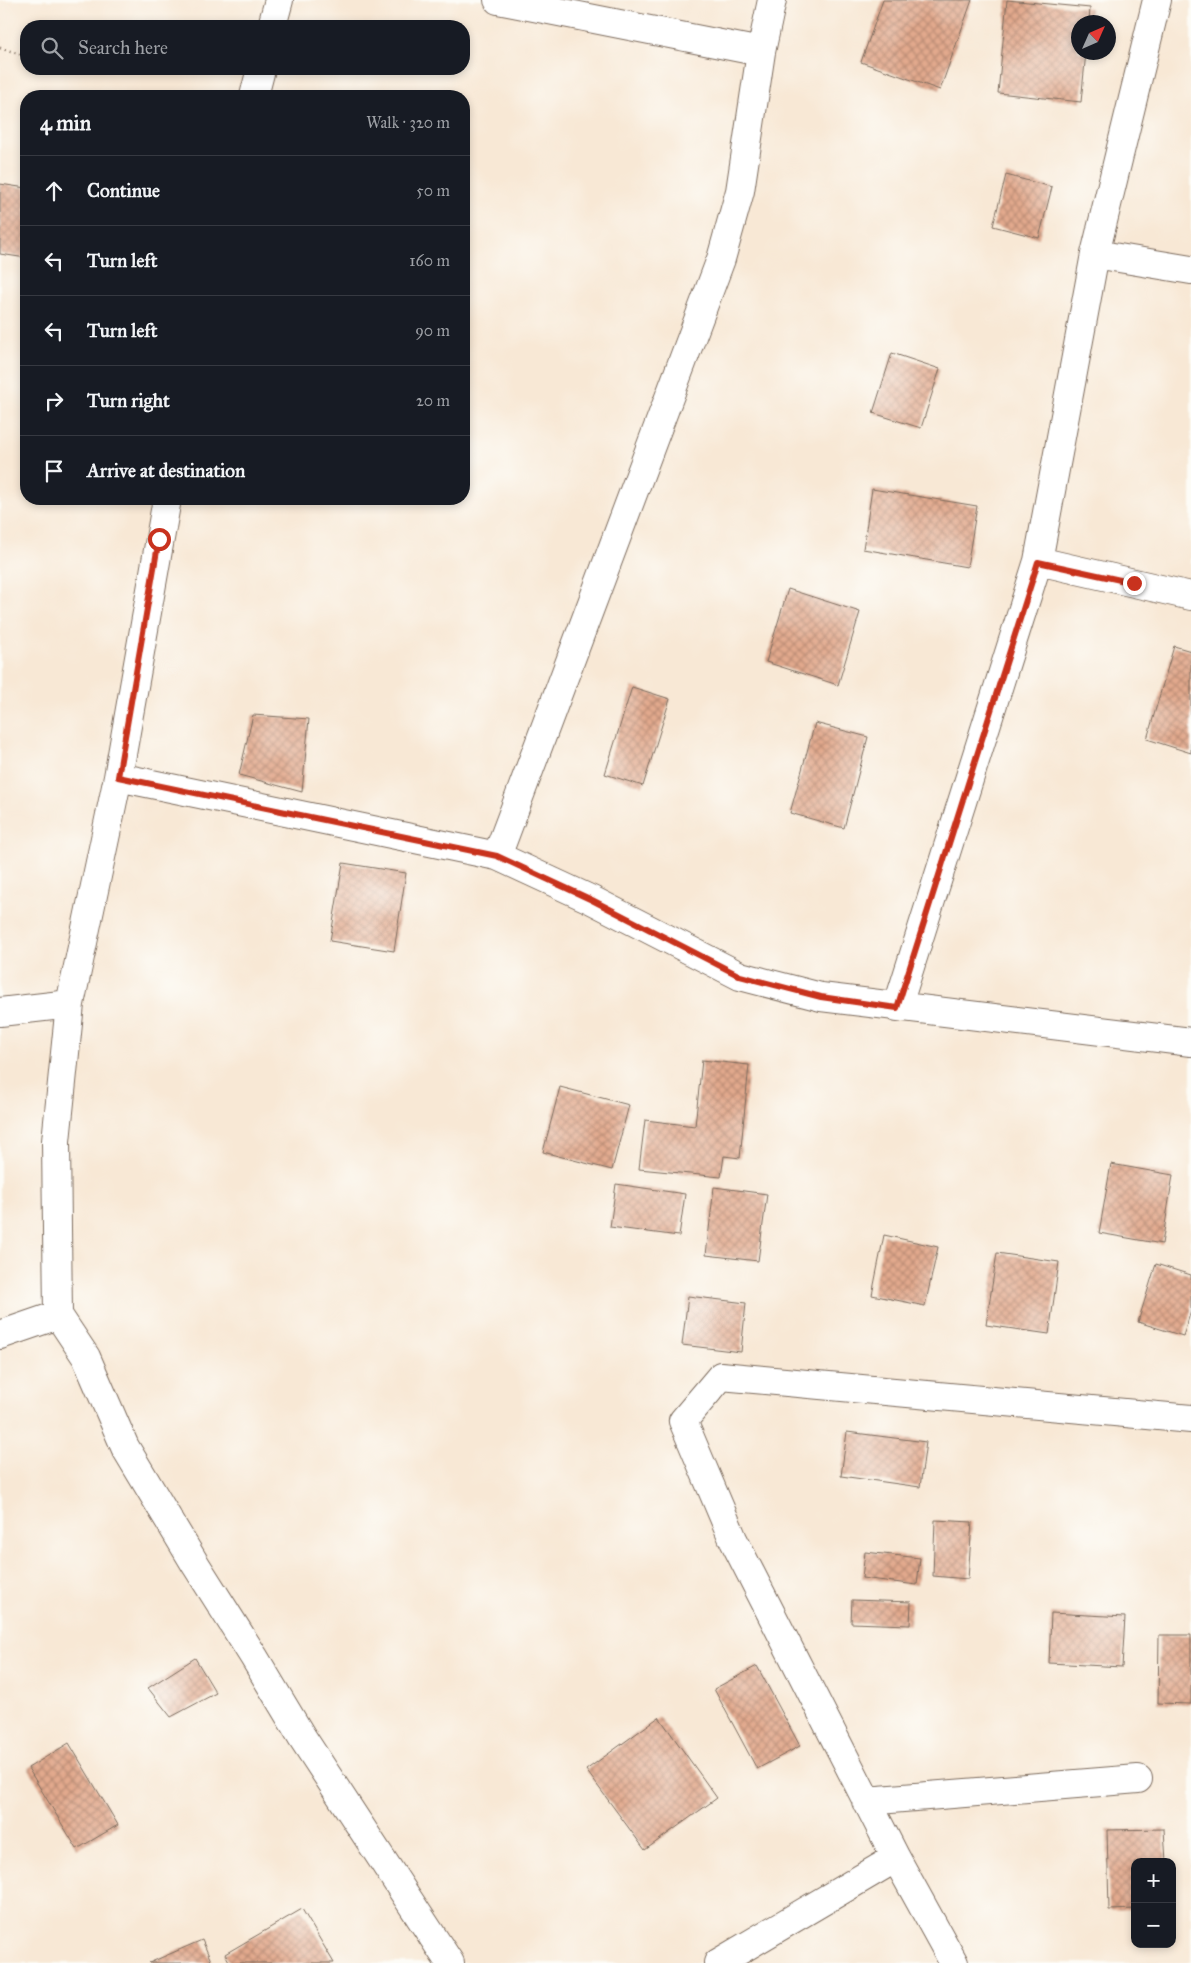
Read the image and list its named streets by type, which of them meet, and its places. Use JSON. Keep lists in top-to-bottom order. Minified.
{"north":"top right","page":{"search":"Search here","heading":["4 min","Walk · 320 m"],"list":[["Continue","50 m"],["Turn left","160 m"],["Turn left","90 m"],["Turn right","20 m"],"Arrive at destination"],"map_buttons":["+","−"]}}
